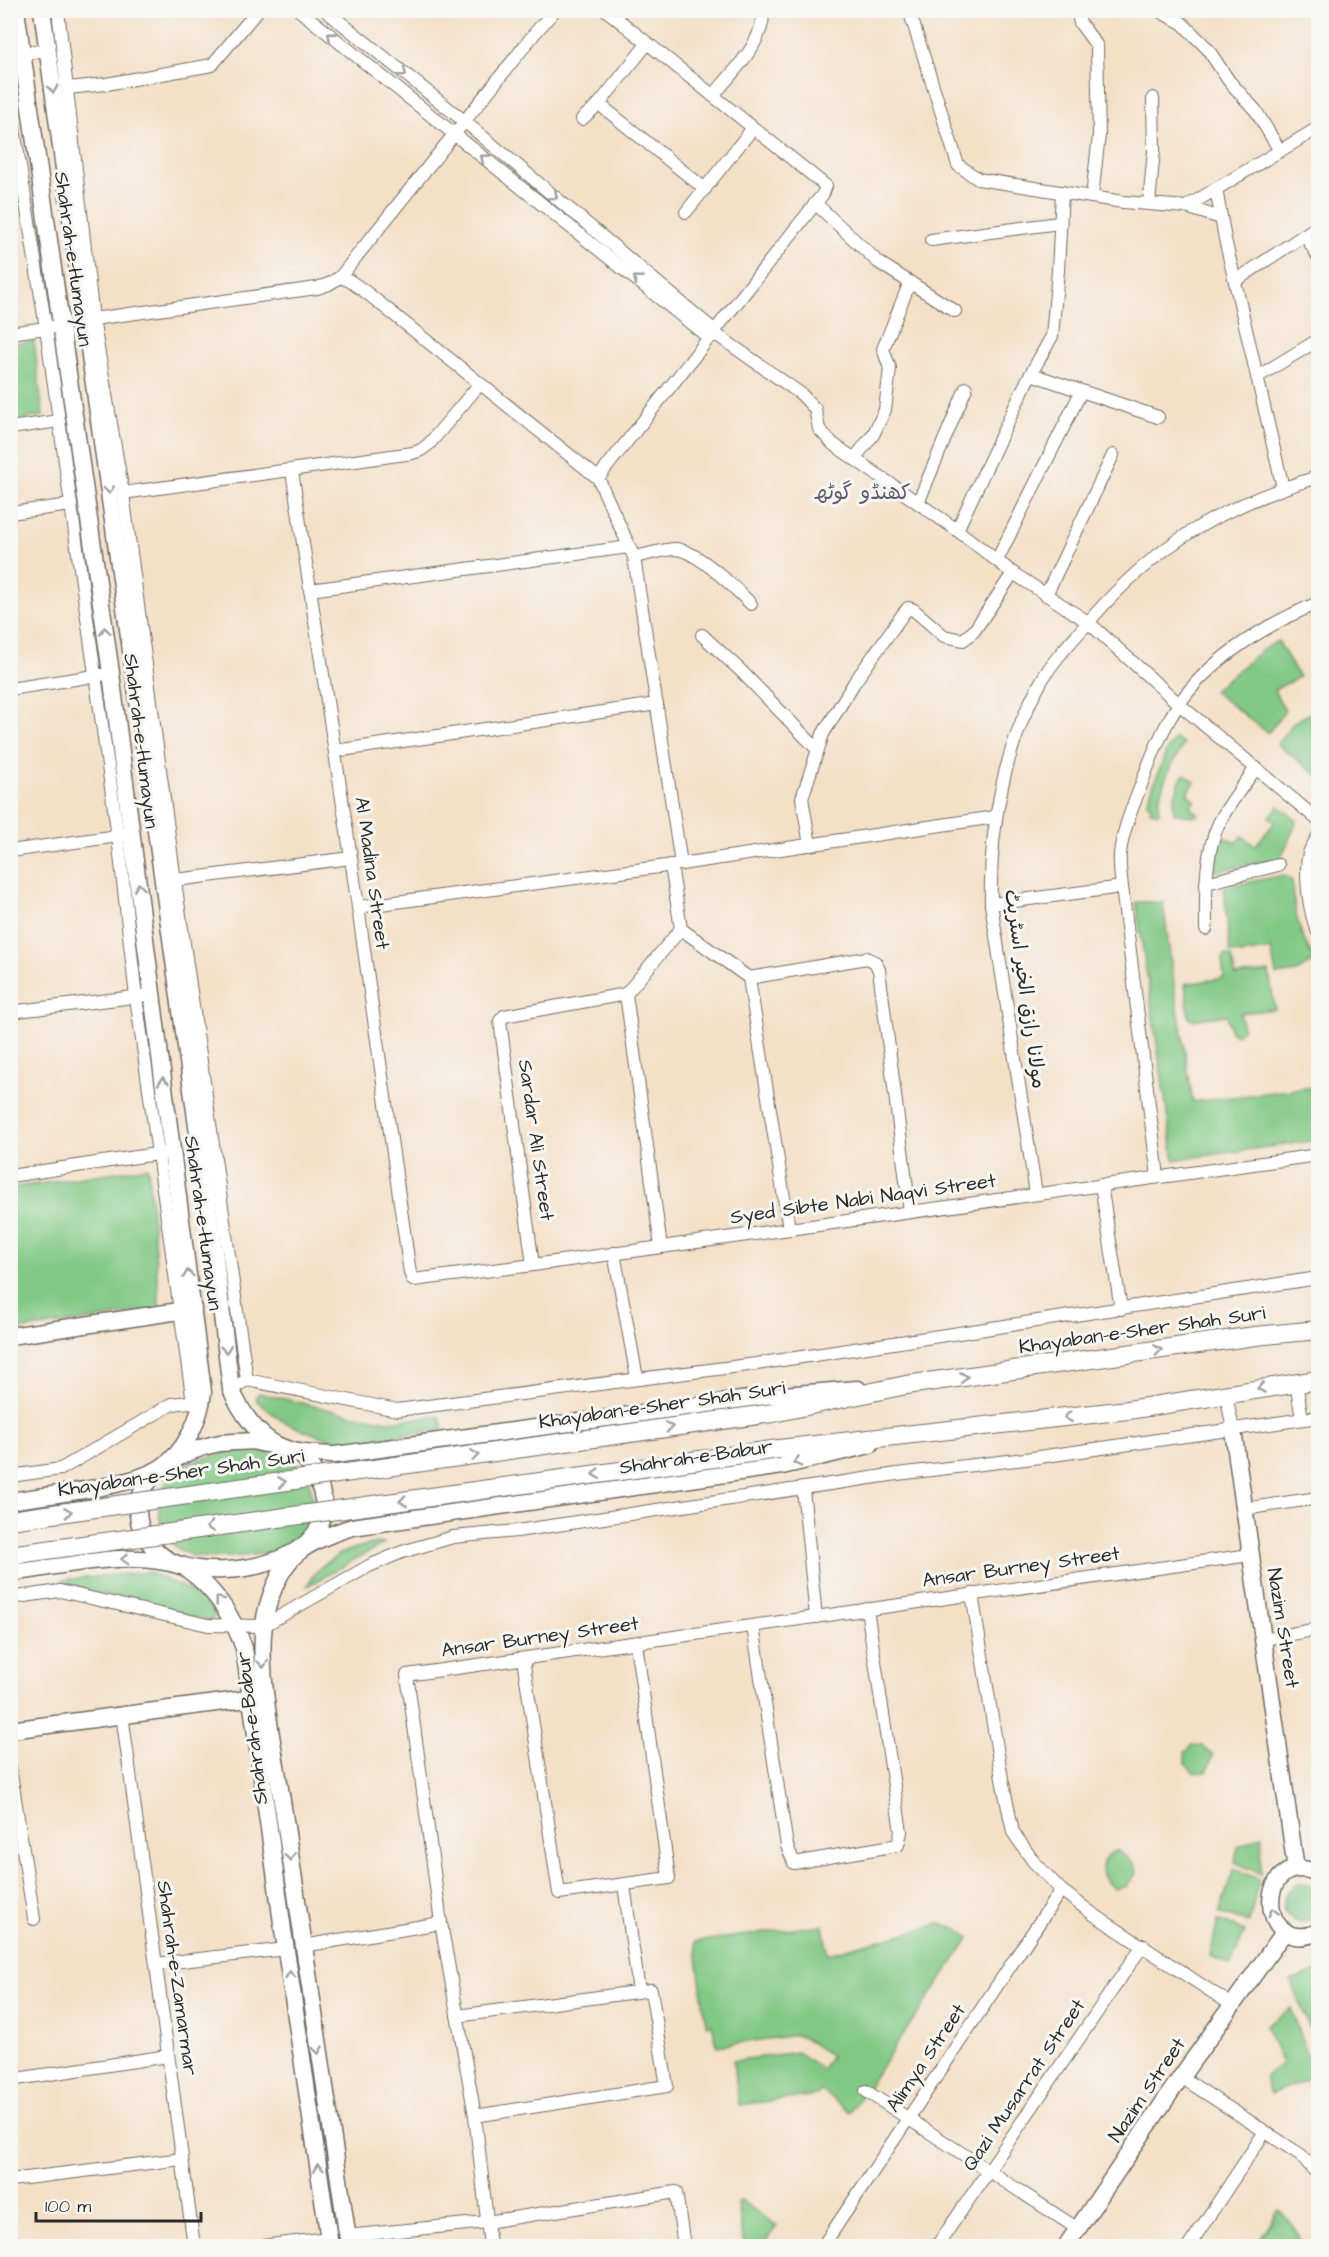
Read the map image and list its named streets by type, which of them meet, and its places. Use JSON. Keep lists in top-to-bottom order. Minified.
{"streets":{"main road":["Shahrah-e-Humayun","Khayaban-e-Sher Shah Suri","Shahrah-e-Babur","Nazim Street"],"street":["Al Madina Street","مولانا رازق الخیر اسٹریٹ","Sardar Ali Street","Syed Sibte Nabi Naqvi Street","Ansar Burney Street","Shahrah-e-Zamarmar","Alimya Street","Qazi Musarrat Street"]},"crossings":[["Shahrah-e-Humayun","Shahrah-e-Babur"],["Al Madina Street","Syed Sibte Nabi Naqvi Street"],["مولانا رازق الخیر اسٹریٹ","Syed Sibte Nabi Naqvi Street"],["Sardar Ali Street","Syed Sibte Nabi Naqvi Street"],["Ansar Burney Street","Nazim Street"]],"districts":["کھنڈو گوٹھ"],"scale_bar":"100 m"}
